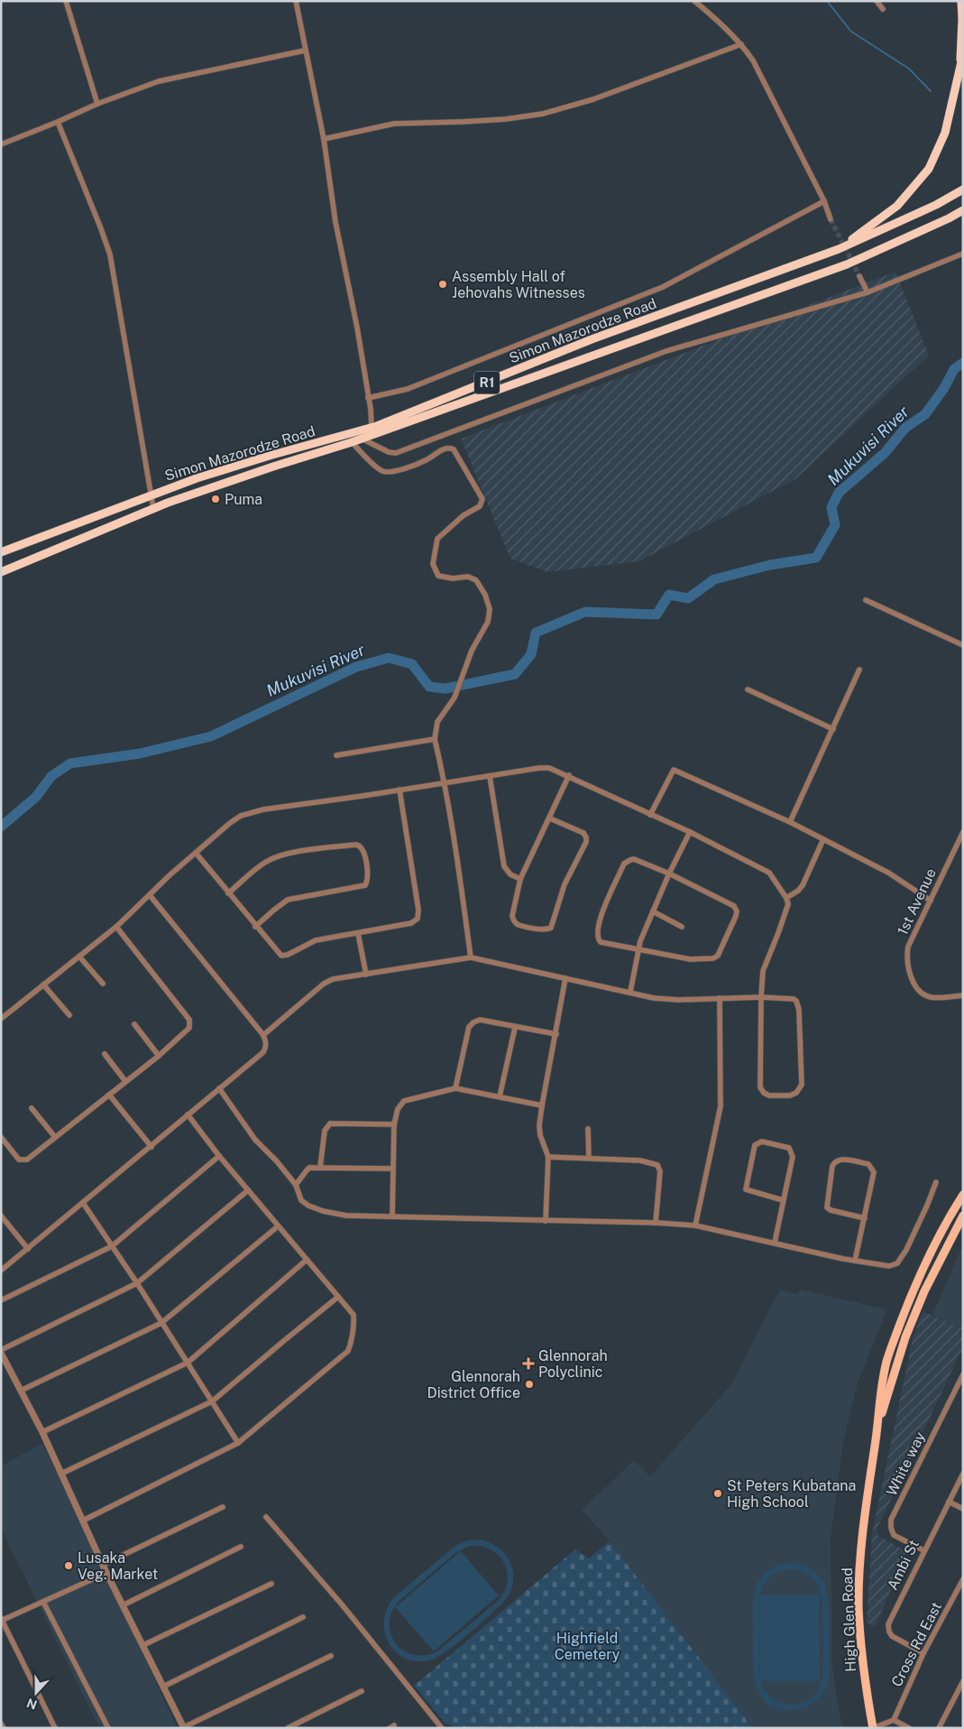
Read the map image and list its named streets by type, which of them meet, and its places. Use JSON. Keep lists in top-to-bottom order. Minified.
{"streets":{"highway":["Simon Mazorodze Road","R1"],"main road":["High Glen Road"],"street":["1st Avenue","White way","Ambi St","Cross Rd East"]},"crossings":[["White way","Ambi St"],["Ambi St","Cross Rd East"]],"water":["Mukuvisi River"],"parks":["Highfield Cemetery"],"places":{"other":["Assembly Hall of Jehovahs Witnesses","Puma","Glennorah District Office","St Peters Kubatana High School","Lusaka Veg. Market"],"health":["Glennorah Polyclinic"]},"north":"bottom"}
